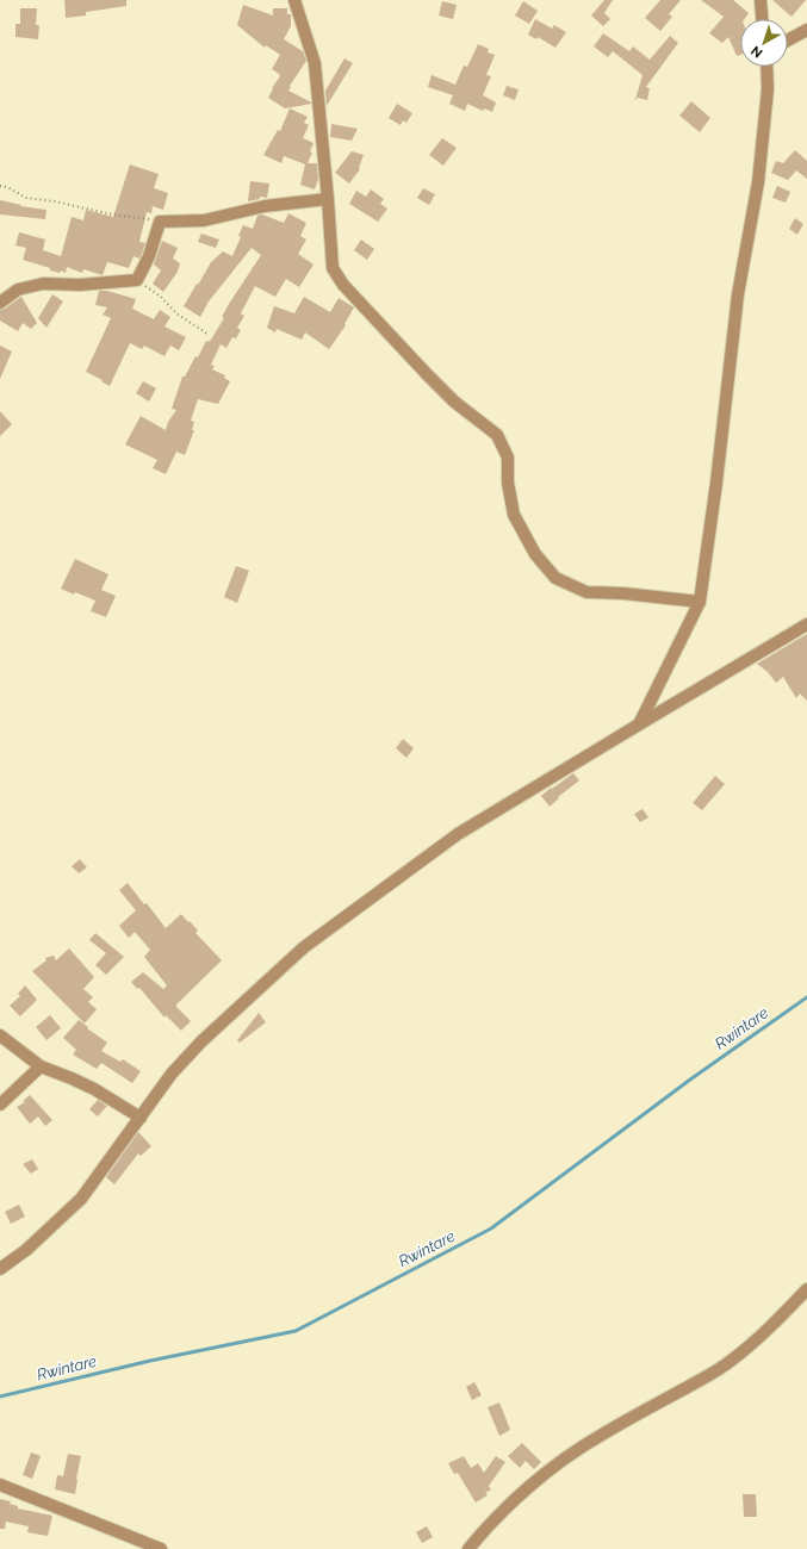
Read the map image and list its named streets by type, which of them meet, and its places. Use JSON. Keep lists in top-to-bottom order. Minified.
{"water":["Rwintare"],"north":"bottom left"}
